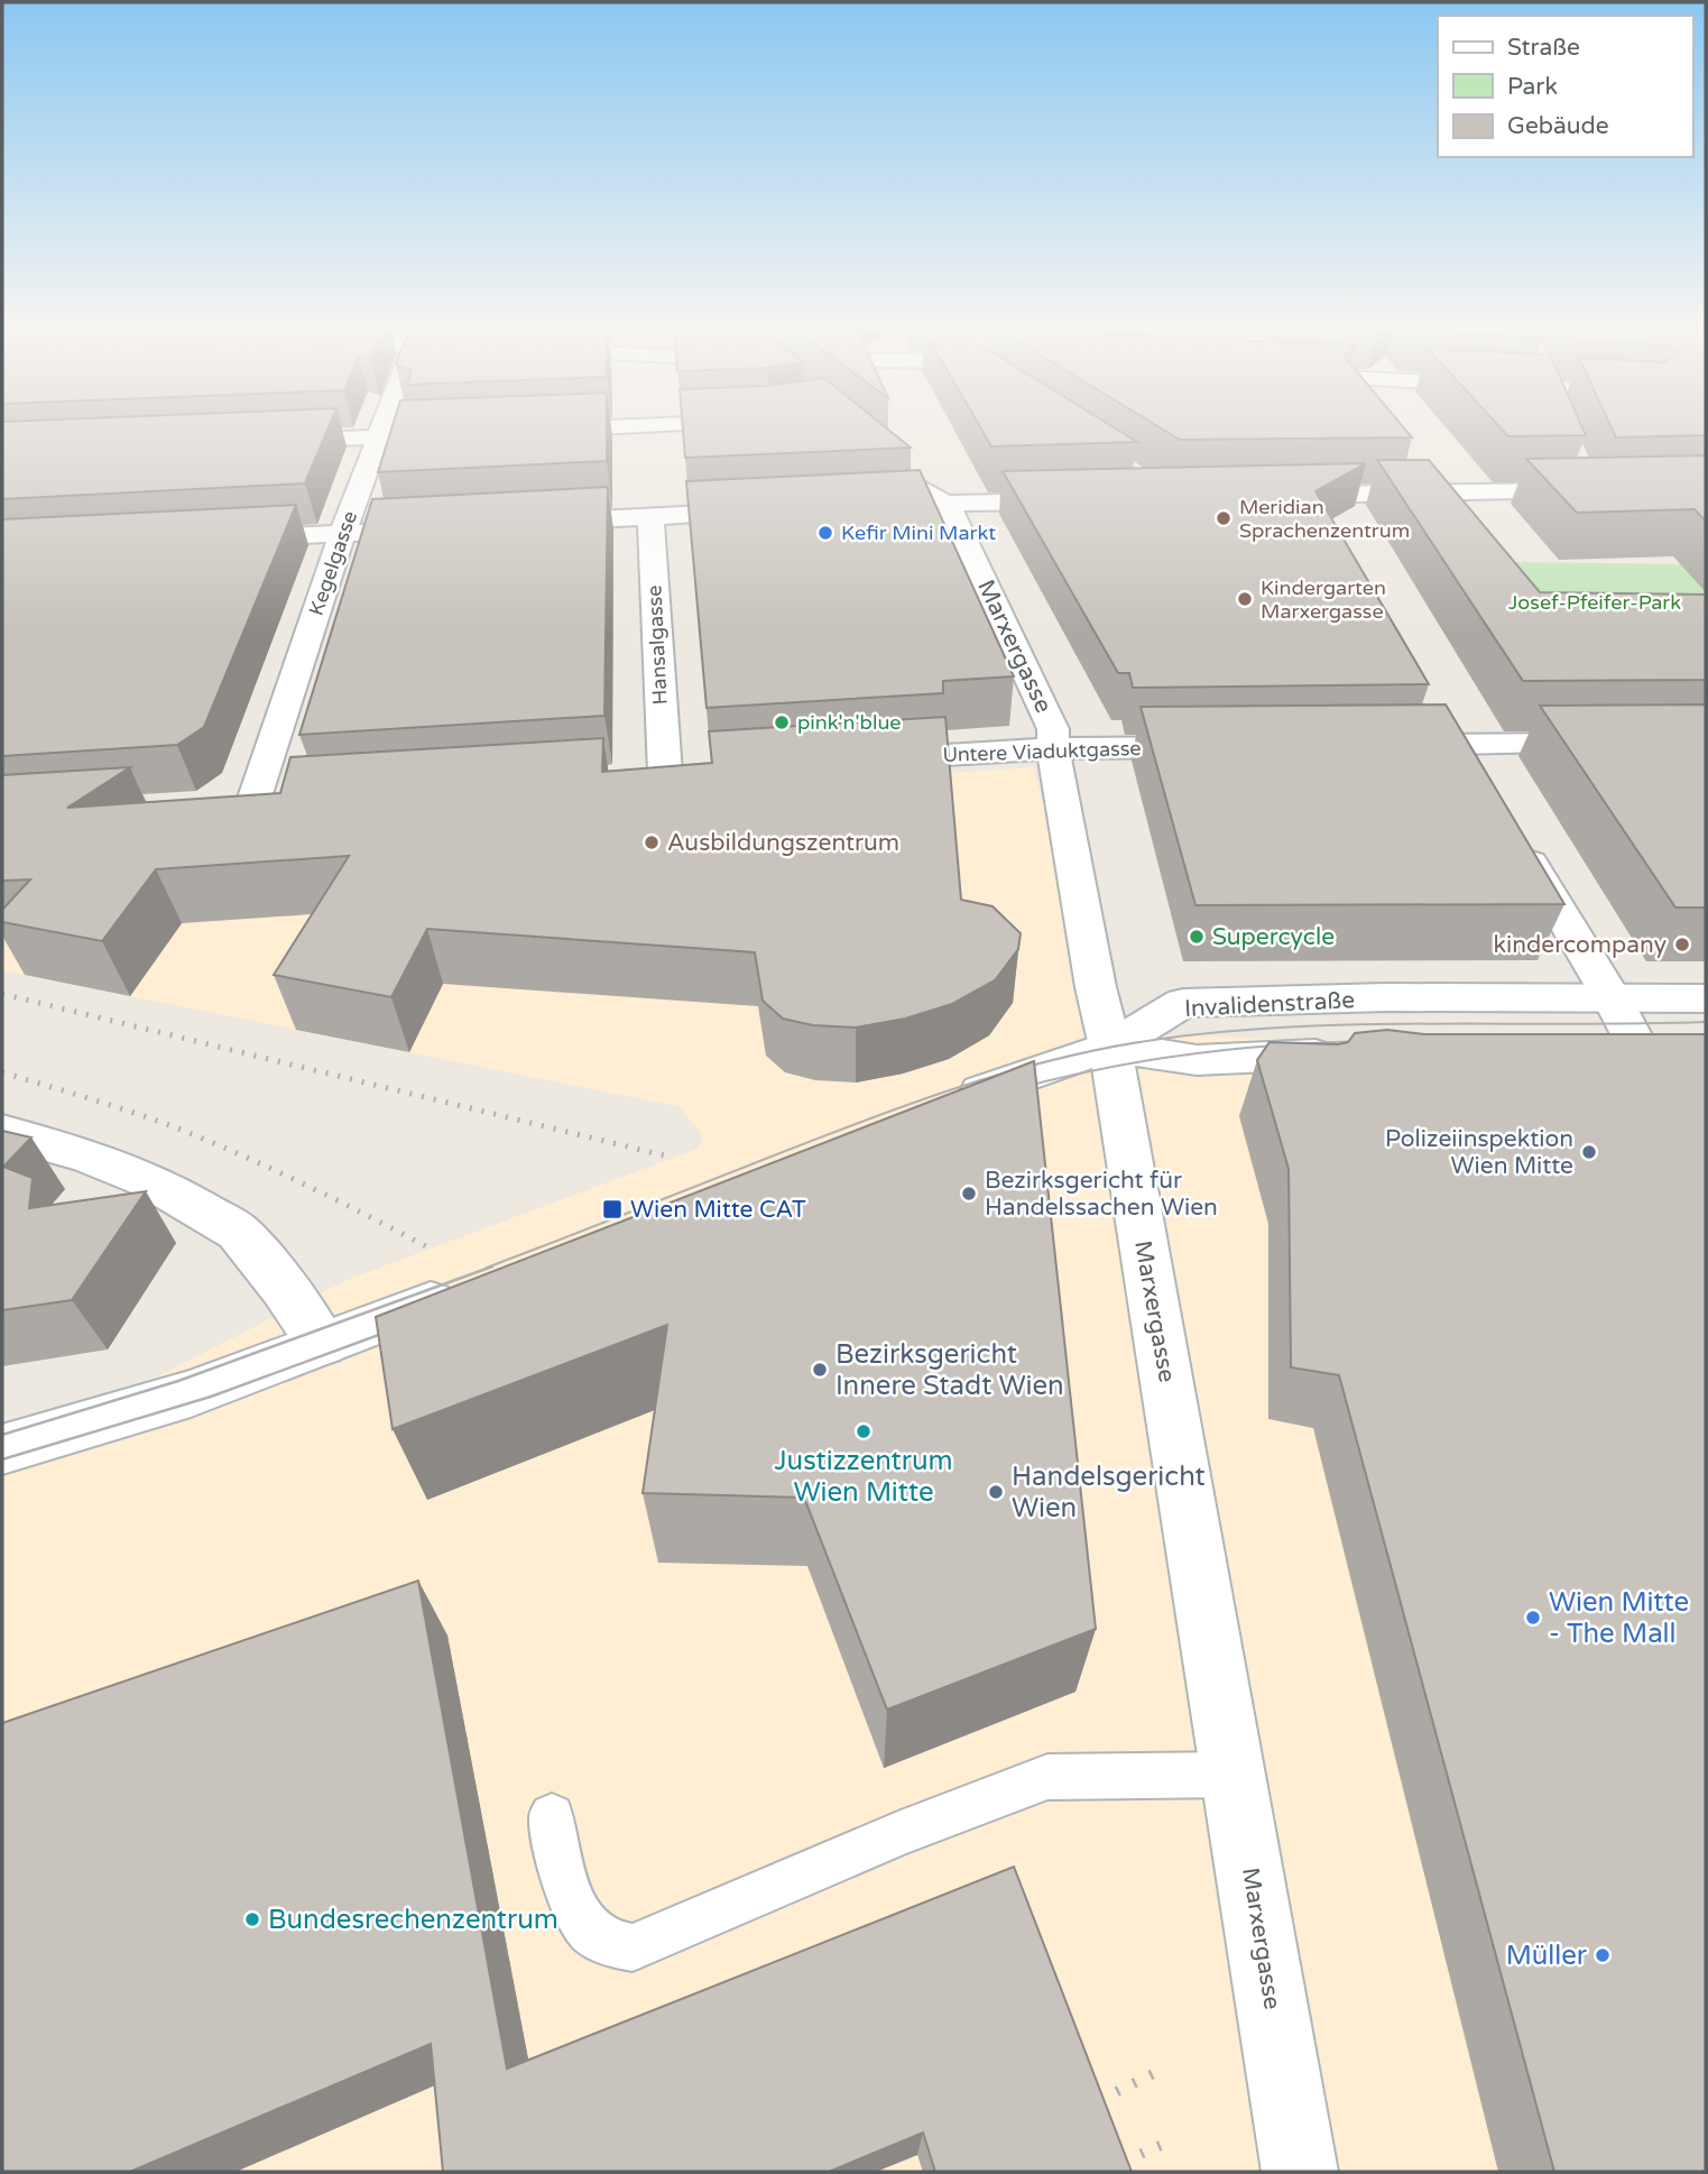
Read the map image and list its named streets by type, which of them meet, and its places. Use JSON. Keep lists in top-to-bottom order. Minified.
{"streets":{"street":["Kegelgasse","Hansalgasse","Marxergasse","Untere Viaduktgasse","Invalidenstraße"]},"crossings":[["Marxergasse","Untere Viaduktgasse"],["Marxergasse","Invalidenstraße"]],"parks":["Josef-Pfeifer-Park"],"places":{"other":["Meridian Sprachenzentrum","Kefir Mini Markt","Kindergarten Marxergasse","pink'n'blue","Ausbildungszentrum","Supercycle","kindercompany","Polizeiinspektion Wien Mitte","Bezirksgericht für Handelssachen Wien","Bezirksgericht Innere Stadt Wien","Justizzentrum Wien Mitte","Handelsgericht Wien","Wien Mitte - The Mall","Bundesrechenzentrum","Müller"],"transit":["Wien Mitte CAT"]},"legend":["Straße","Park","Gebäude"]}
